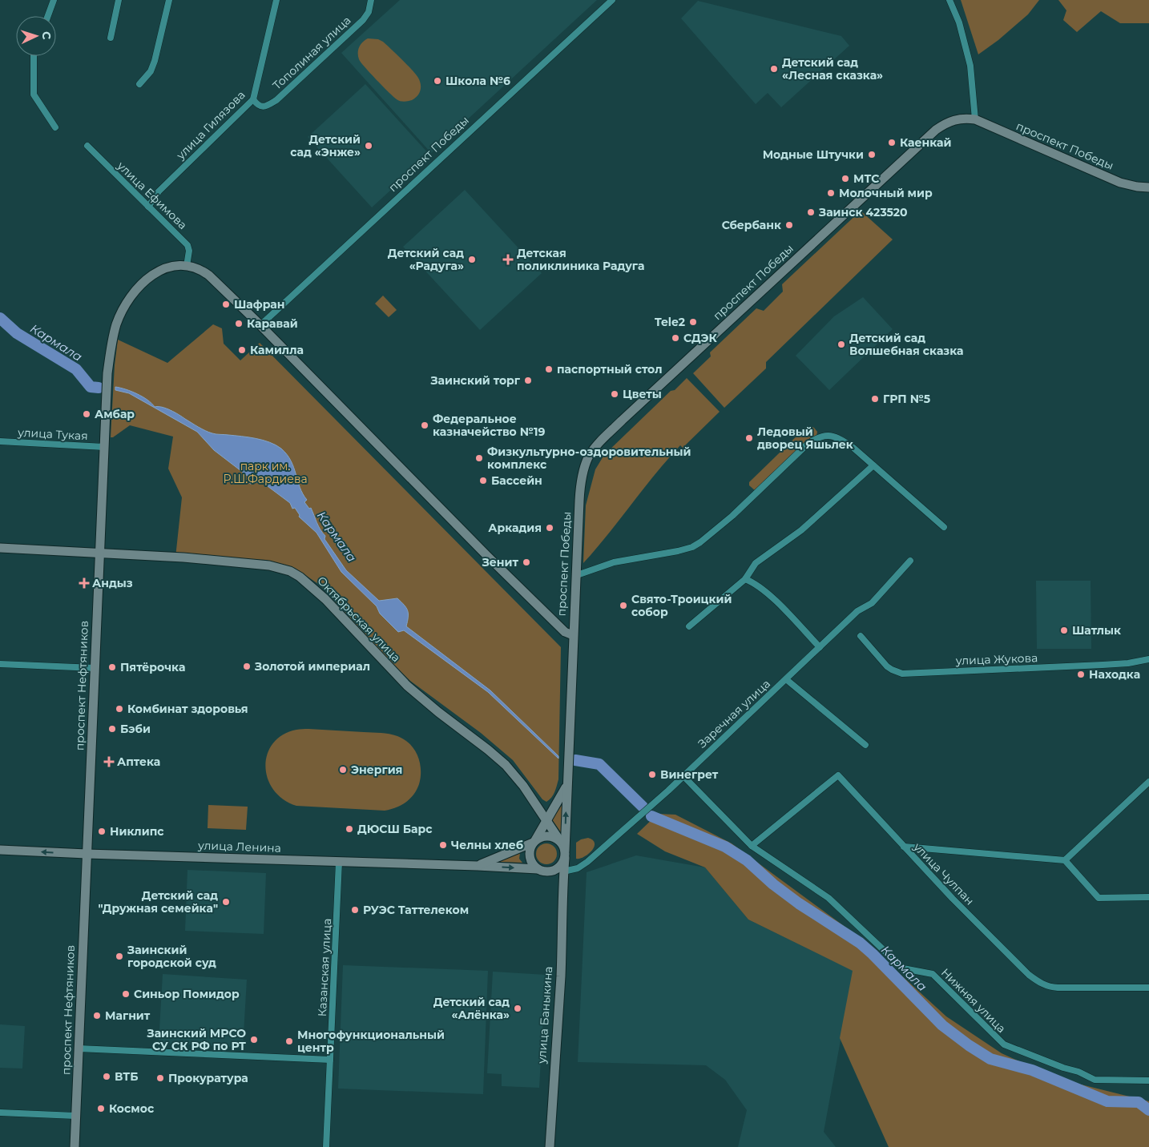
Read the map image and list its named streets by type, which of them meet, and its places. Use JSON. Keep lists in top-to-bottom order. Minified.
{"streets":{"main road":["проспект Победы","Октябрьская улица","проспект Нефтяников","улица Ленина","улица Баныкина"],"street":["Тополиная улица","улица Гилязова","улица Ефимова","улица Тукая","улица Жукова","Заречная улица","улица Чулпан","Казанская улица","Нижняя улица"]},"crossings":[["Тополиная улица","улица Гилязова"],["улица Гилязова","улица Ефимова"],["проспект Победы","Октябрьская улица"],["проспект Победы","Заречная улица"],["проспект Победы","улица Ленина"],["проспект Победы","улица Баныкина"],["улица Ефимова","проспект Нефтяников"],["улица Тукая","проспект Нефтяников"],["Октябрьская улица","проспект Нефтяников"],["Октябрьская улица","улица Ленина"],["проспект Нефтяников","улица Ленина"],["Заречная улица","Нижняя улица"],["Заречная улица","улица Баныкина"],["улица Ленина","Казанская улица"],["улица Чулпан","Нижняя улица"]],"water":["Кармала"],"parks":["парк им. Р.Ш.Фардиева"],"places":{"other":["Детский сад «Лесная сказка»","Школа №6","Каенкай","Детский сад «Энже»","Модные Штучки","МТС","Молочный мир","Заинск 423520","Сбербанк","Детский сад «Радуга»","Шафран","Tele2","Каравай","СДЭК","Детский сад Волшебная сказка","Камилла","паспортный стол","Заинский торг","Цветы","ГРП №5","Амбар","Федеральное казначейство №19","Ледовый дворец Яшьлек","Физкультурно-оздоровительный комплекс","Бассейн","Аркадия","Зенит","Свято-Троицкий собор","Шатлык","Золотой империал","Пятёрочка","Находка","Комбинат здоровья","Бэби","Энергия","Винегрет","ДЮСШ Барс","Никлипс","Челны хлеб","Детский сад \"Дружная семейка\"","РУЭС Таттелеком","Заинский городской суд","Синьор Помидор","Детский сад «Алёнка»","Магнит","Заинский МРСО СУ СК РФ по РТ","Многофункциональный центр","ВТБ","Прокуратура","Космос"],"health":["Детская поликлиника Радуга","Андыз","Аптека"]},"north":"right"}
